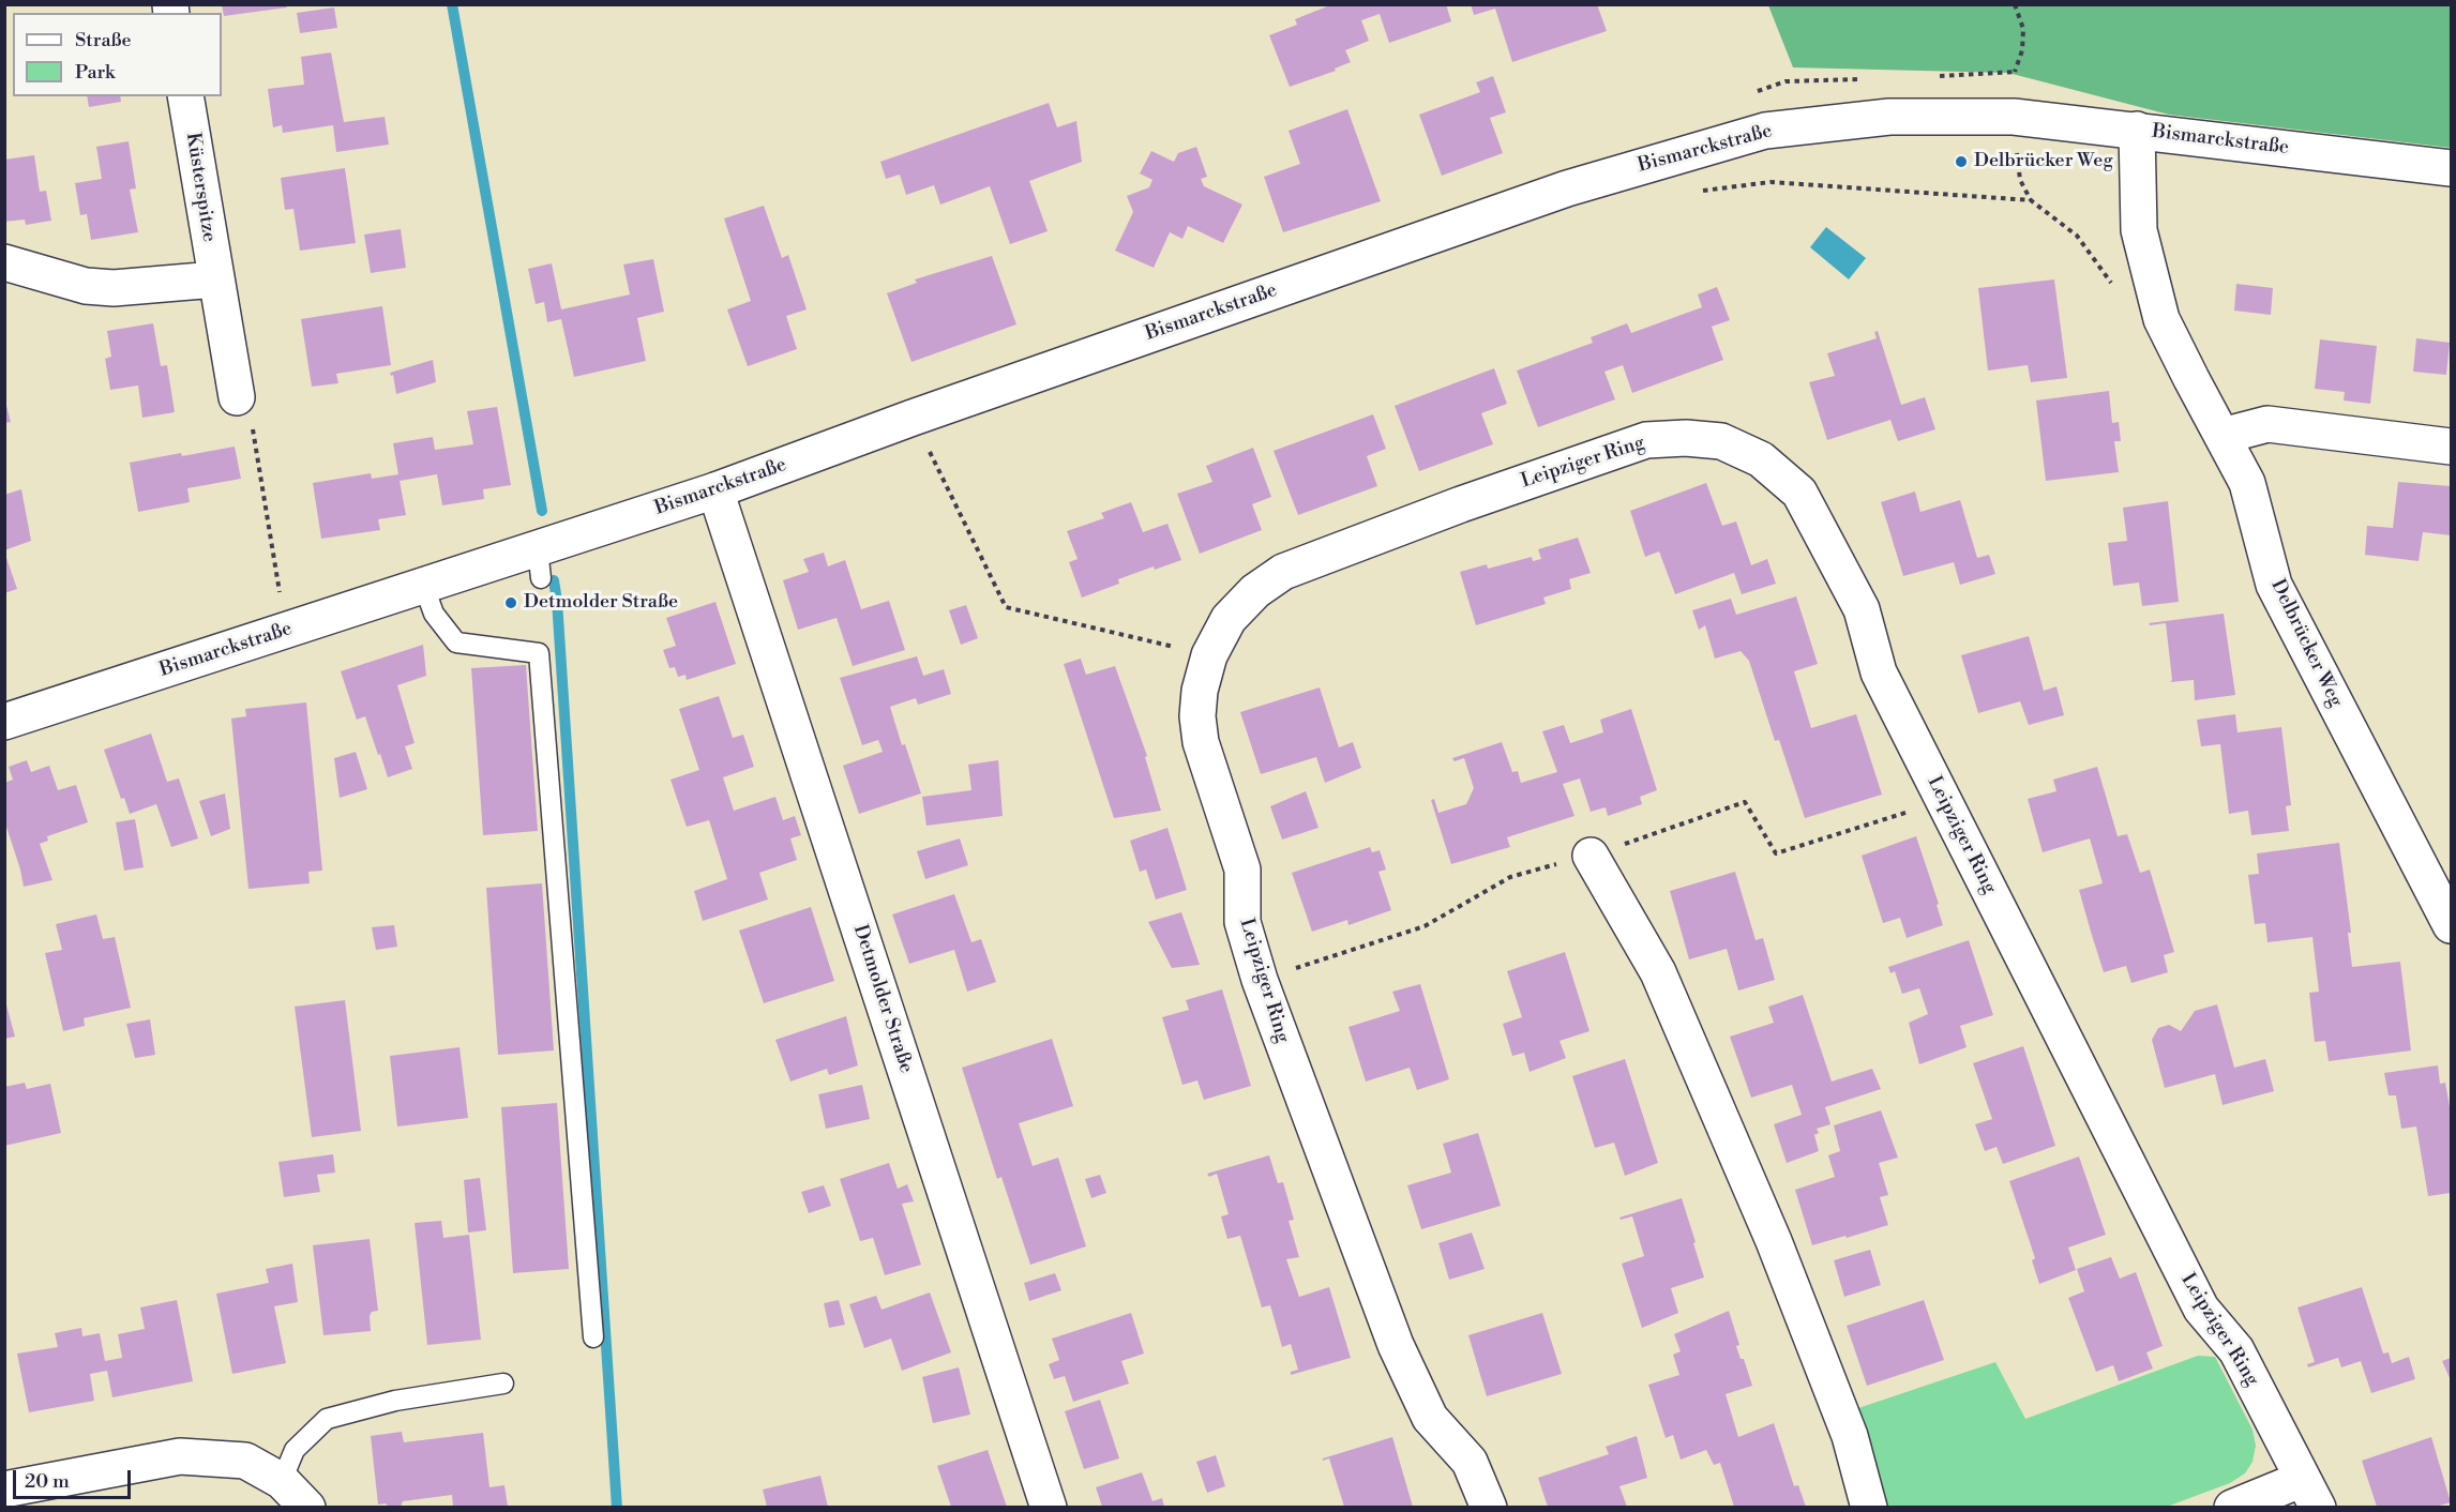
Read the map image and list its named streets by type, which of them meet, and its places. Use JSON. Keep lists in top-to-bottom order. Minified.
{"streets":{"street":["Bismarckstraße","Küsterspitze","Leipziger Ring","Delbrücker Weg","Detmolder Straße"]},"crossings":[["Bismarckstraße","Delbrücker Weg"],["Bismarckstraße","Detmolder Straße"]],"places":["Delbrücker Weg","Detmolder Straße"],"legend":["Straße","Park"],"scale_bar":"20 m"}
